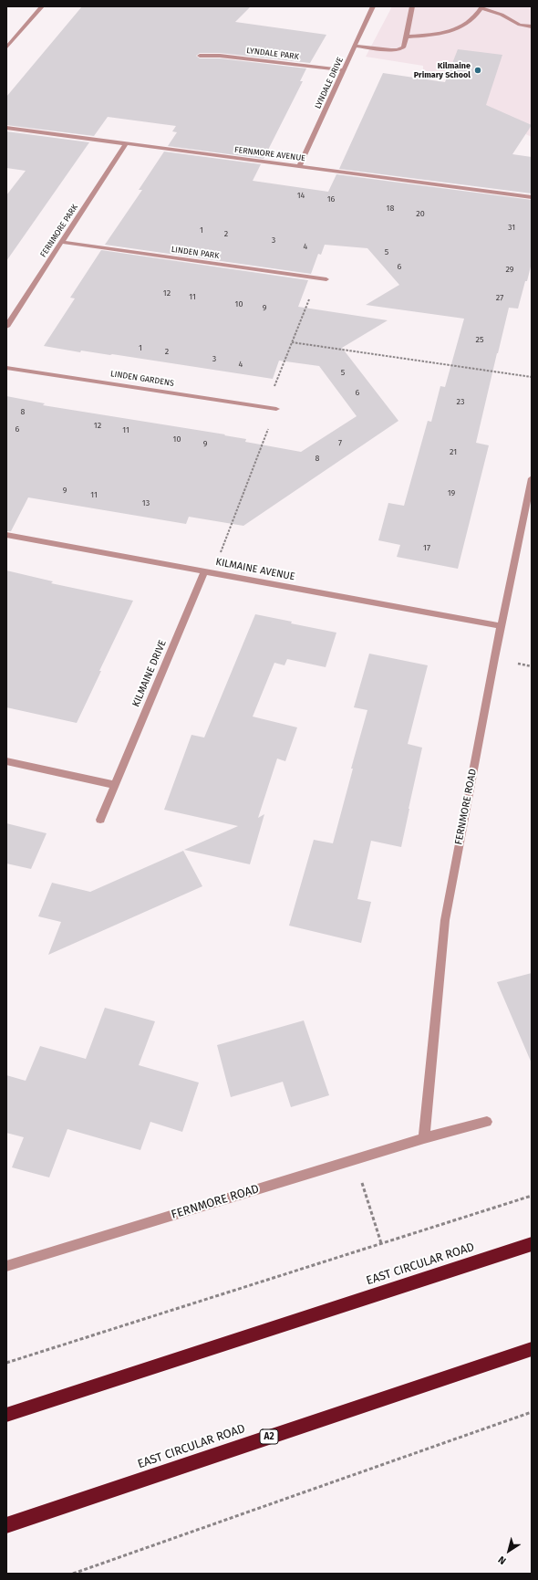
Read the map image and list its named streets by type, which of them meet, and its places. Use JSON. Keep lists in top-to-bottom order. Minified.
{"streets":{"highway":["EAST CIRCULAR ROAD","A2"],"street":["LYNDALE PARK","LYNDALE DRIVE","FERNMORE AVENUE","FERNMORE PARK","LINDEN PARK","LINDEN GARDENS","KILMAINE AVENUE","KILMAINE DRIVE","FERNMORE ROAD"]},"crossings":[["LYNDALE PARK","LYNDALE DRIVE"],["LYNDALE DRIVE","FERNMORE AVENUE"],["FERNMORE AVENUE","FERNMORE PARK"],["FERNMORE PARK","LINDEN PARK"],["KILMAINE AVENUE","KILMAINE DRIVE"],["KILMAINE AVENUE","FERNMORE ROAD"]],"places":["Kilmaine Primary School"],"house_numbers":["14","16","18","20","31","1","2","3","4","5","6","29","12","11","27","10","9","25","1","2","3","4","5","6","23","8","12","6","11","10","7","9","21","8","9","19","11","13","17"],"north":"bottom left"}
